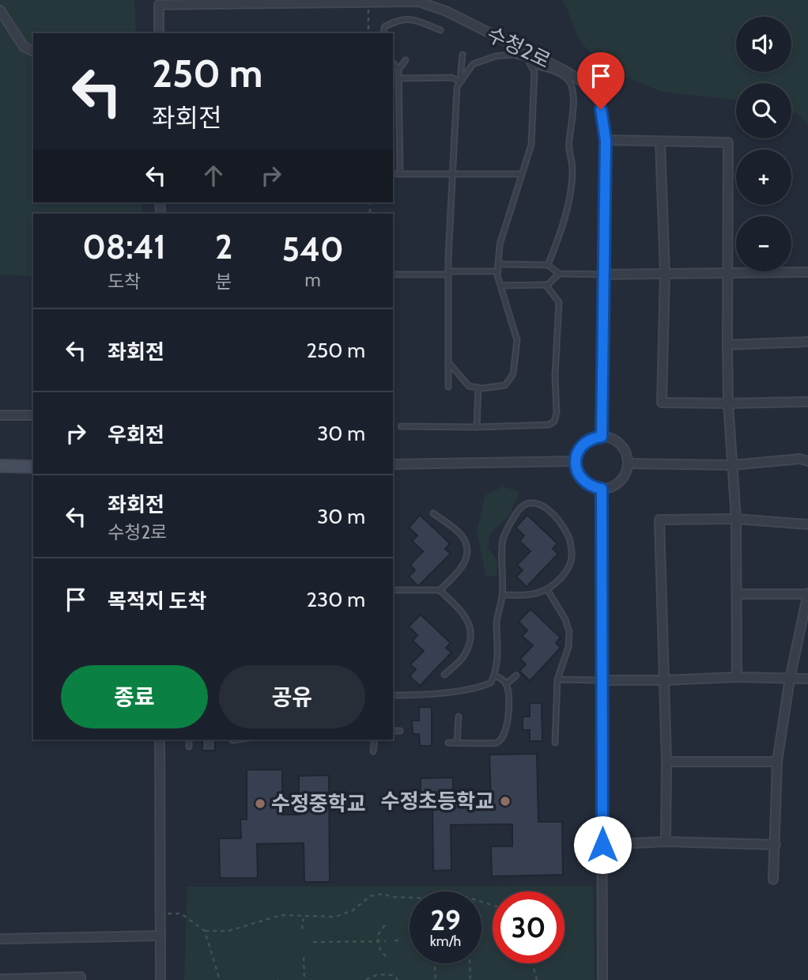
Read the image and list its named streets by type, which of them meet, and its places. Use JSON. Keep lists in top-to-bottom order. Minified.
{"streets":{"street":["수청2로"]},"places":["수정초등학교","수정중학교"],"page":{"map_buttons":["+","−"],"turn":["250 m","좌회전"],"eta":["08:41","도착","2","분","540","m"],"list":[{"name":"좌회전","value":"250 m"},{"name":"우회전","value":"30 m"},{"name":"좌회전","note":"수청2로","value":"30 m"},{"name":"목적지 도착","value":"230 m"}],"buttons":["종료","공유"],"speed":"29 km/h","limit":"30"}}
